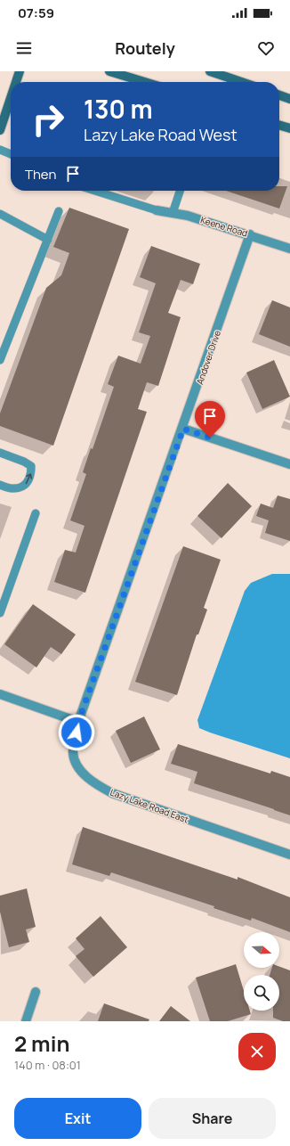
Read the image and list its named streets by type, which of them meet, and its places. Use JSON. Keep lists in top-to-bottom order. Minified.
{"streets":{"street":["Keene Road","Andover Drive","Lazy Lake Road East"]},"crossings":[["Keene Road","Andover Drive"],["Andover Drive","Lazy Lake Road East"]],"north":"right","page":{"status":"07:59","header":"Routely","turn":["130 m","Lazy Lake Road West"],"then":"Then","heading":["2 min","140 m · 08:01"],"buttons":["Exit","Share"]}}
